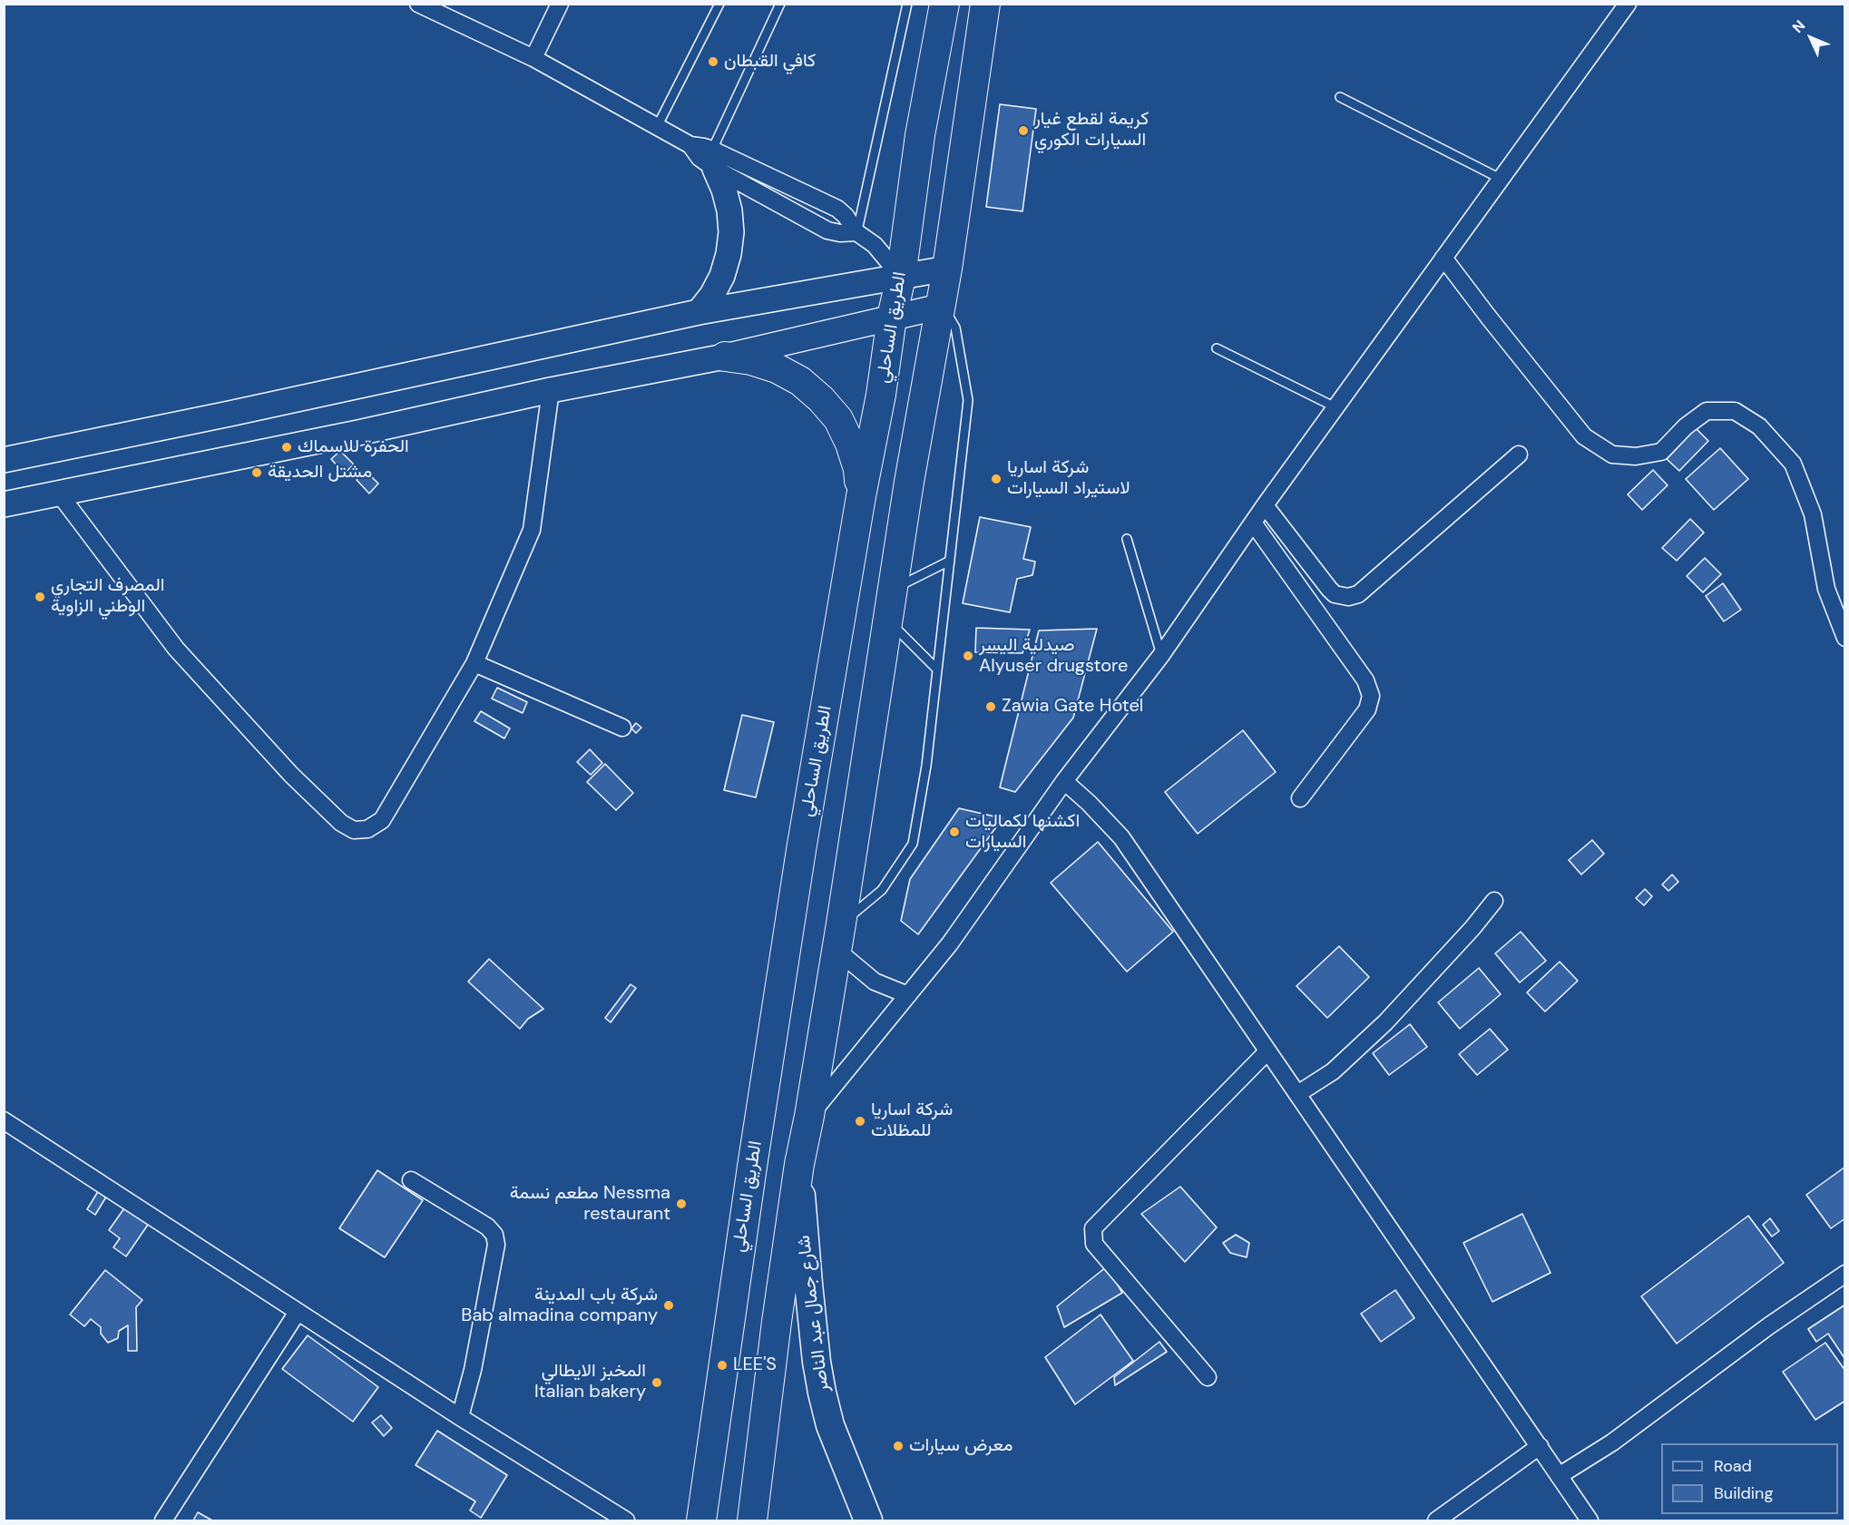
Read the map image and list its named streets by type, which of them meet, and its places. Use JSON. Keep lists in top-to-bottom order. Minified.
{"streets":{"highway":["الطريق الساحلي"],"main road":["شارع جمال عبد الناصر"]},"places":["كافي القبطان","كريمة لقطع غيار السيارات الكوري","الحفرة للاسماك","مشتل الحديقة","شركة اساريا لاستيراد السيارات","المصرف التجاري الوطني الزاوية","صيدلية اليسر Alyuser drugstore","Zawia Gate Hotel","اكشنها لكماليات السيارات","شركة اساريا للمظلات","مطعم نسمة Nessma restaurant","شركة باب المدينة Bab almadina company","LEE'S","المخبز الايطالي Italian bakery","معرض سيارات"],"legend":["Road","Building"],"north":"top left"}
